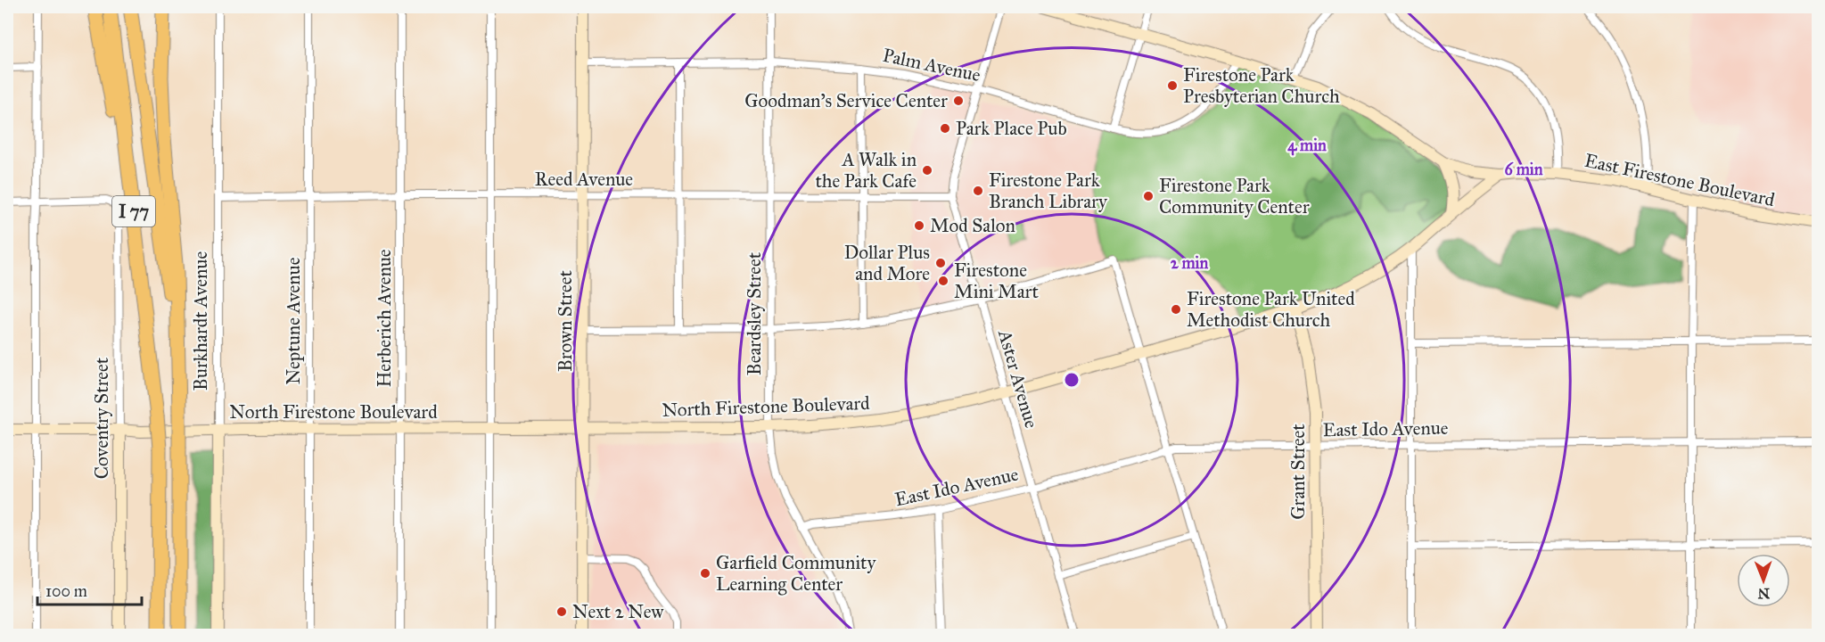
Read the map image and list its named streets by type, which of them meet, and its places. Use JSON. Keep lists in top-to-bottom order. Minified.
{"streets":{"highway":["I 77"],"street":["Palm Avenue","Reed Avenue","East Firestone Boulevard","Beardsley Street","Herberich Avenue","Burkhardt Avenue","Neptune Avenue","Brown Street","Aster Avenue","North Firestone Boulevard","Coventry Street","East Ido Avenue","Grant Street"]},"crossings":[["Palm Avenue","East Firestone Boulevard"],["Palm Avenue","Beardsley Street"],["Palm Avenue","Brown Street"],["Palm Avenue","Aster Avenue"],["Reed Avenue","Beardsley Street"],["Reed Avenue","Herberich Avenue"],["Reed Avenue","Burkhardt Avenue"],["Reed Avenue","Neptune Avenue"],["Reed Avenue","Brown Street"],["Reed Avenue","Aster Avenue"],["East Firestone Boulevard","North Firestone Boulevard"],["Beardsley Street","North Firestone Boulevard"],["Beardsley Street","East Ido Avenue"],["Herberich Avenue","North Firestone Boulevard"],["Burkhardt Avenue","North Firestone Boulevard"],["Neptune Avenue","North Firestone Boulevard"],["Brown Street","North Firestone Boulevard"],["Aster Avenue","North Firestone Boulevard"],["Aster Avenue","East Ido Avenue"],["North Firestone Boulevard","Coventry Street"],["North Firestone Boulevard","Grant Street"],["East Ido Avenue","Grant Street"]],"places":["Firestone Park Presbyterian Church","Goodman's Service Center","Park Place Pub","A Walk in the Park Cafe","Firestone Park Branch Library","Firestone Park Community Center","Mod Salon","Dollar Plus and More","Firestone Mini Mart","Firestone Park United Methodist Church","Garfield Community Learning Center","Next 2 New"],"scale_bar":"100 m","north":"bottom","rings":["4 min","6 min","2 min"]}
